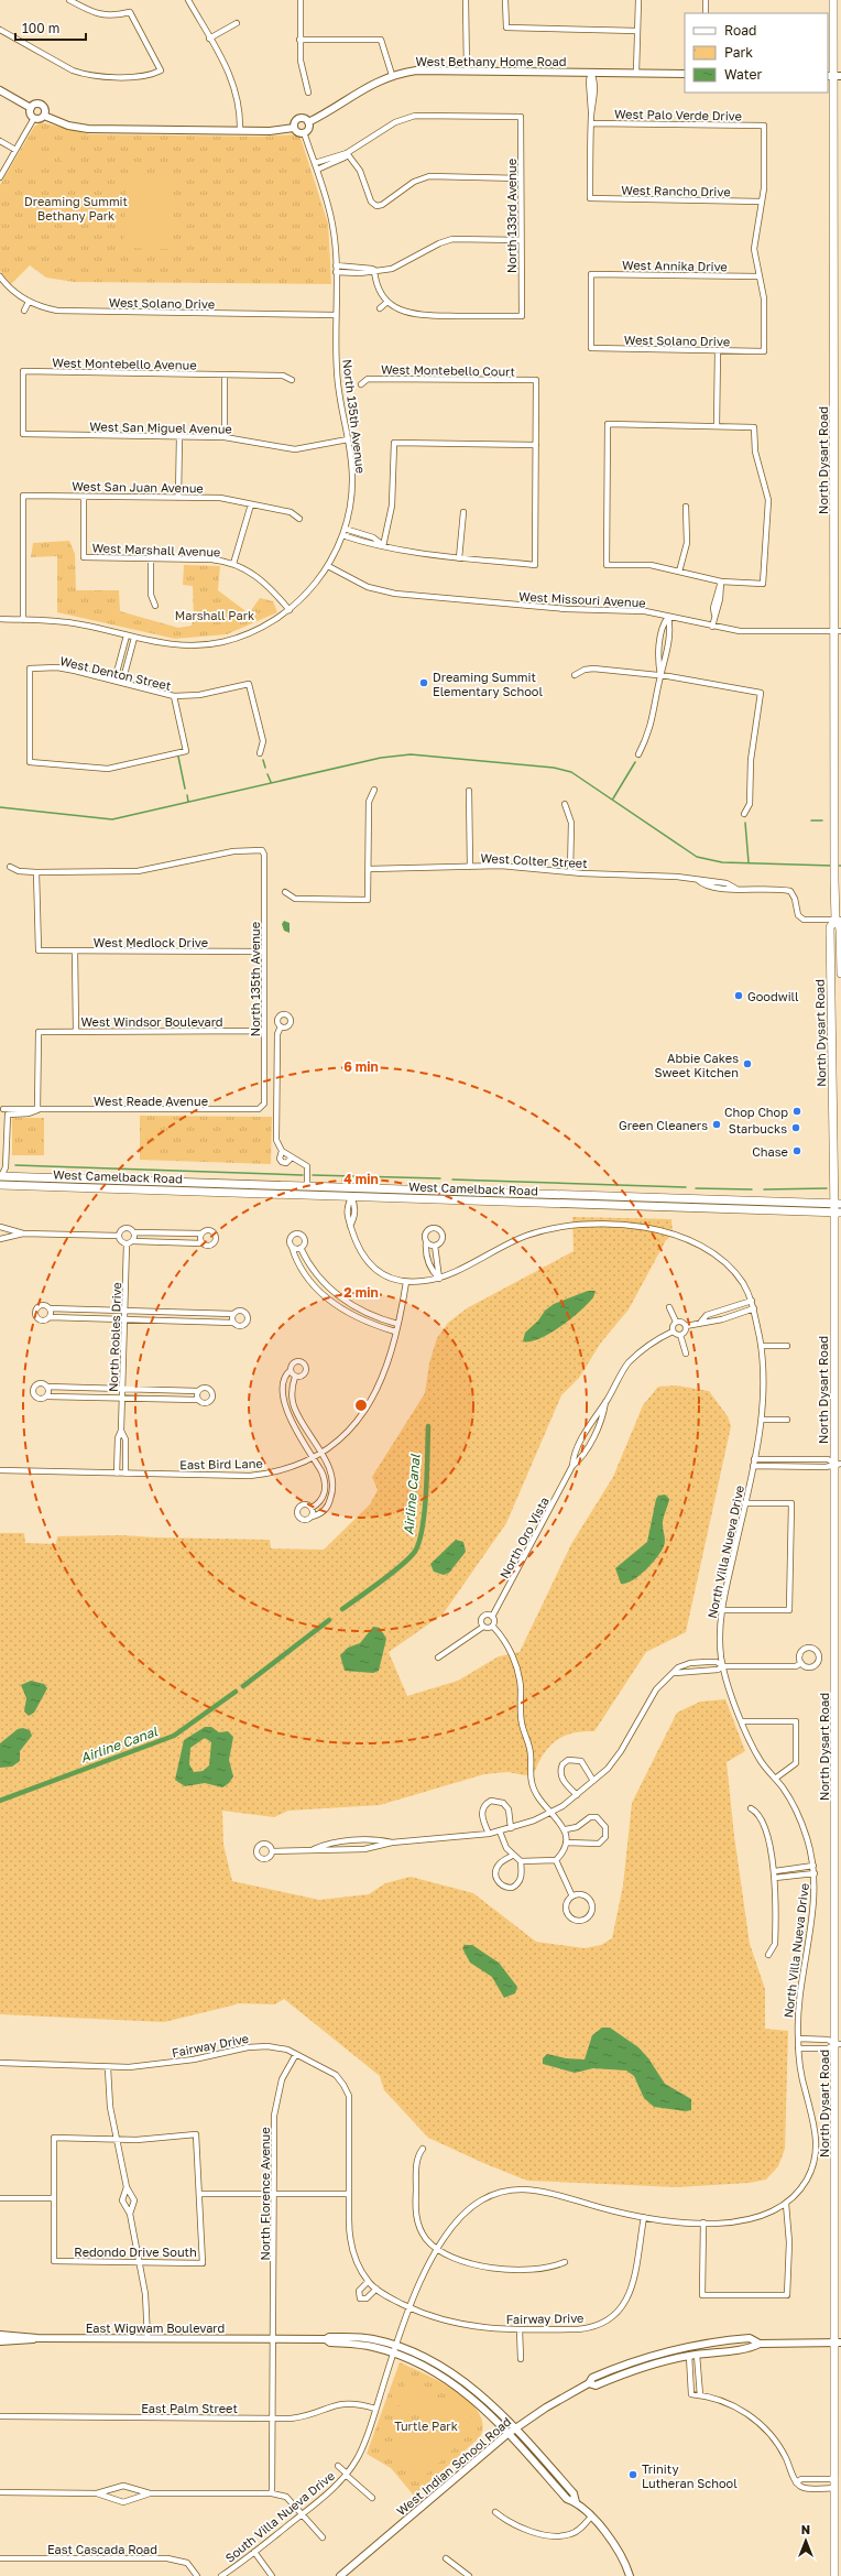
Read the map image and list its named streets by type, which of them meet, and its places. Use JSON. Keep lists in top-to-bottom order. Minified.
{"streets":{"main road":["North Dysart Road","West Camelback Road"],"street":["West Bethany Home Road","West Palo Verde Drive","West Rancho Drive","North 133rd Avenue","West Annika Drive","West Solano Drive","West Montebello Avenue","West Montebello Court","North 135th Avenue","West San Miguel Avenue","West San Juan Avenue","West Marshall Avenue","West Missouri Avenue","West Denton Street","West Colter Street","West Medlock Drive","West Windsor Boulevard","West Reade Avenue","North Robles Drive","East Bird Lane","North Oro Vista","North Villa Nueva Drive","Fairway Drive","North Florence Avenue","Redondo Drive South","East Wigwam Boulevard","East Palm Street","West Indian School Road","South Villa Nueva Drive","East Cascada Road"]},"crossings":[["West Bethany Home Road","North 135th Avenue"],["West Palo Verde Drive","West Rancho Drive"],["West Annika Drive","West Solano Drive"],["West Solano Drive","North 135th Avenue"],["West Montebello Avenue","West San Miguel Avenue"],["North 135th Avenue","West San Miguel Avenue"],["North 135th Avenue","West Marshall Avenue"],["North 135th Avenue","West Missouri Avenue"],["North 135th Avenue","West Medlock Drive"],["North 135th Avenue","West Windsor Boulevard"],["North 135th Avenue","West Reade Avenue"],["North Dysart Road","West Missouri Avenue"],["North Dysart Road","West Colter Street"],["North Dysart Road","West Camelback Road"],["North Dysart Road","West Indian School Road"],["West San Juan Avenue","West Marshall Avenue"],["West Windsor Boulevard","West Reade Avenue"],["West Camelback Road","North Villa Nueva Drive"],["North Robles Drive","East Bird Lane"],["East Bird Lane","North Villa Nueva Drive"],["North Villa Nueva Drive","Fairway Drive"],["North Villa Nueva Drive","East Wigwam Boulevard"],["North Villa Nueva Drive","South Villa Nueva Drive"],["Fairway Drive","North Florence Avenue"],["North Florence Avenue","East Wigwam Boulevard"],["North Florence Avenue","East Palm Street"],["East Wigwam Boulevard","South Villa Nueva Drive"],["East Palm Street","South Villa Nueva Drive"]],"water":["Airline Canal"],"parks":["Dreaming Summit Bethany Park","Marshall Park","Turtle Park"],"places":["Dreaming Summit Elementary School","Goodwill","Abbie Cakes Sweet Kitchen","Chop Chop","Green Cleaners","Starbucks","Chase","Trinity Lutheran School"],"legend":["Road","Park","Water"],"scale_bar":"100 m","north":"top","rings":["6 min","4 min","2 min"]}
